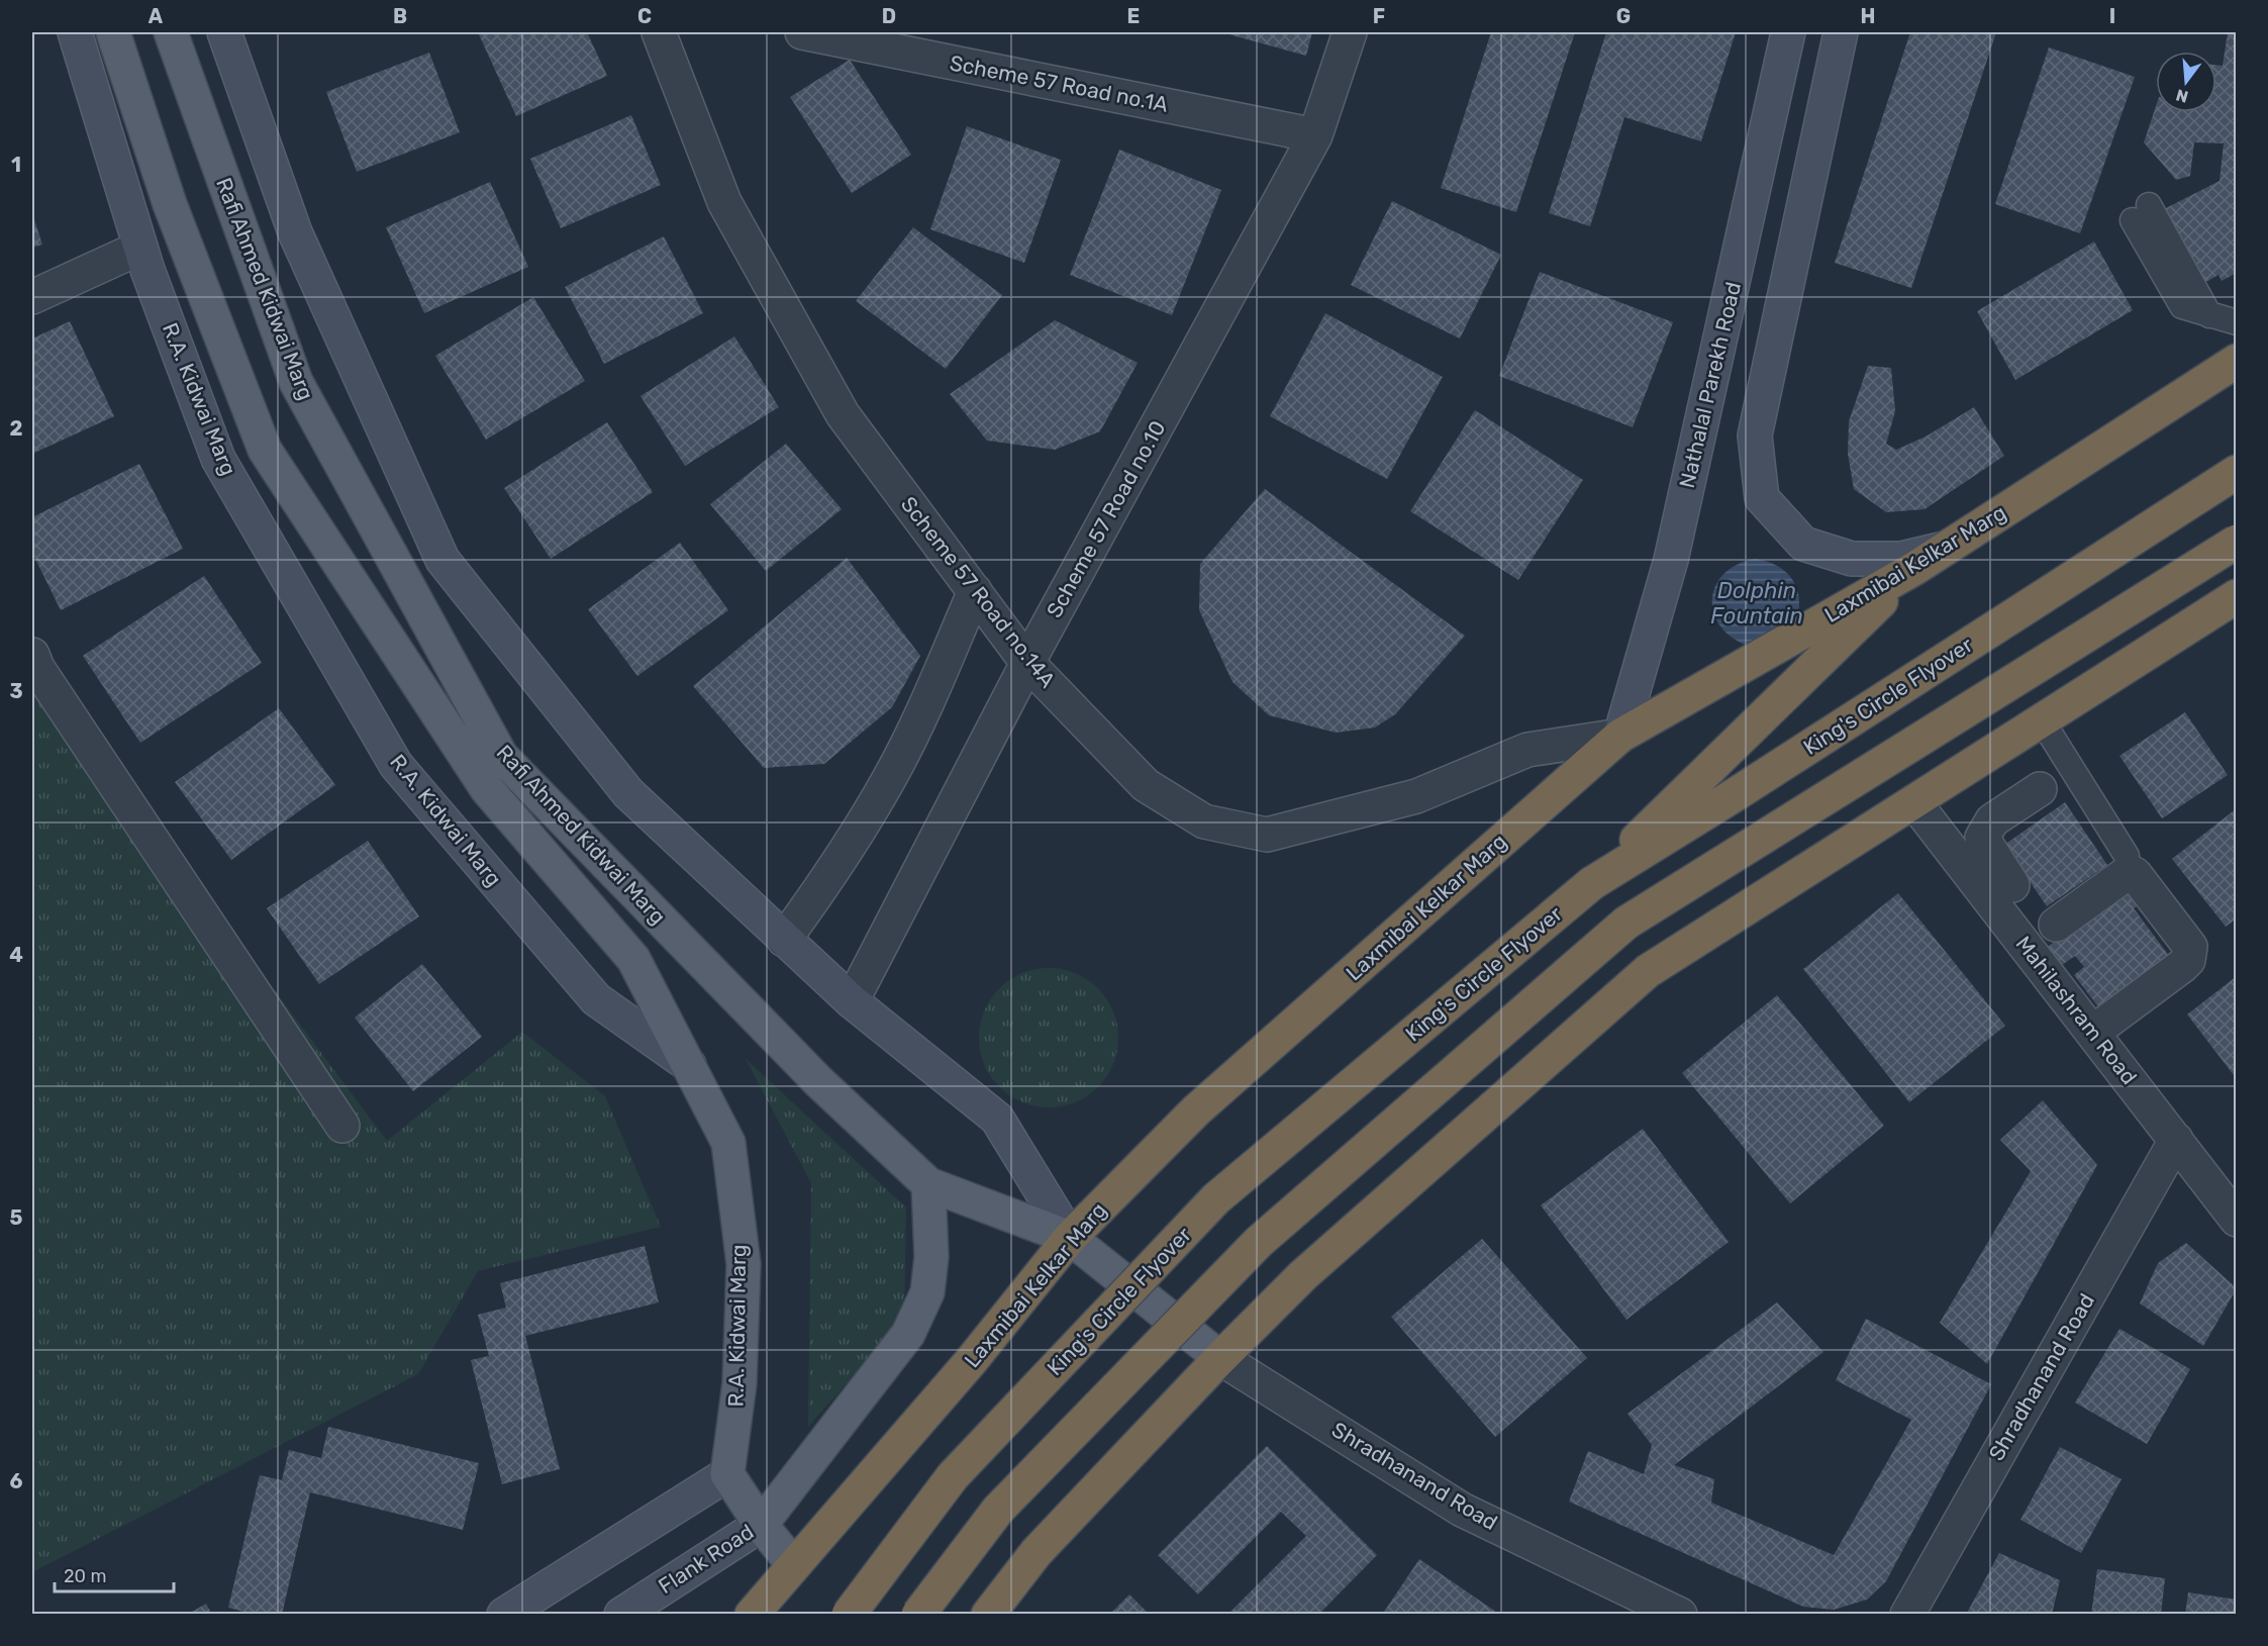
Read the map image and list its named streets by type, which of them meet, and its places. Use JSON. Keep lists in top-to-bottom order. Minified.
{"streets":{"highway":["Laxmibai Kelkar Marg","King's Circle Flyover"],"main road":["Rafi Ahmed Kidwai Marg","R.A. Kidwai Marg"],"street":["Scheme 57 Road no.1A","Nathalal Parekh Road","Scheme 57 Road no.10","Scheme 57 Road no.14A","Mahilashram Road","Shradhanand Road","Flank Road"]},"crossings":[["Scheme 57 Road no.1A","Scheme 57 Road no.10"],["Rafi Ahmed Kidwai Marg","Laxmibai Kelkar Marg"],["Rafi Ahmed Kidwai Marg","Shradhanand Road"],["Nathalal Parekh Road","Laxmibai Kelkar Marg"],["Nathalal Parekh Road","Scheme 57 Road no.14A"],["Scheme 57 Road no.10","Scheme 57 Road no.14A"],["Laxmibai Kelkar Marg","Scheme 57 Road no.14A"],["Mahilashram Road","Shradhanand Road"]],"water":["Dolphin Fountain"],"scale_bar":"20 m","north":"bottom","grid":{"columns":["A","B","C","D","E","F","G","H","I"],"rows":["1","2","3","4","5","6"]}}
